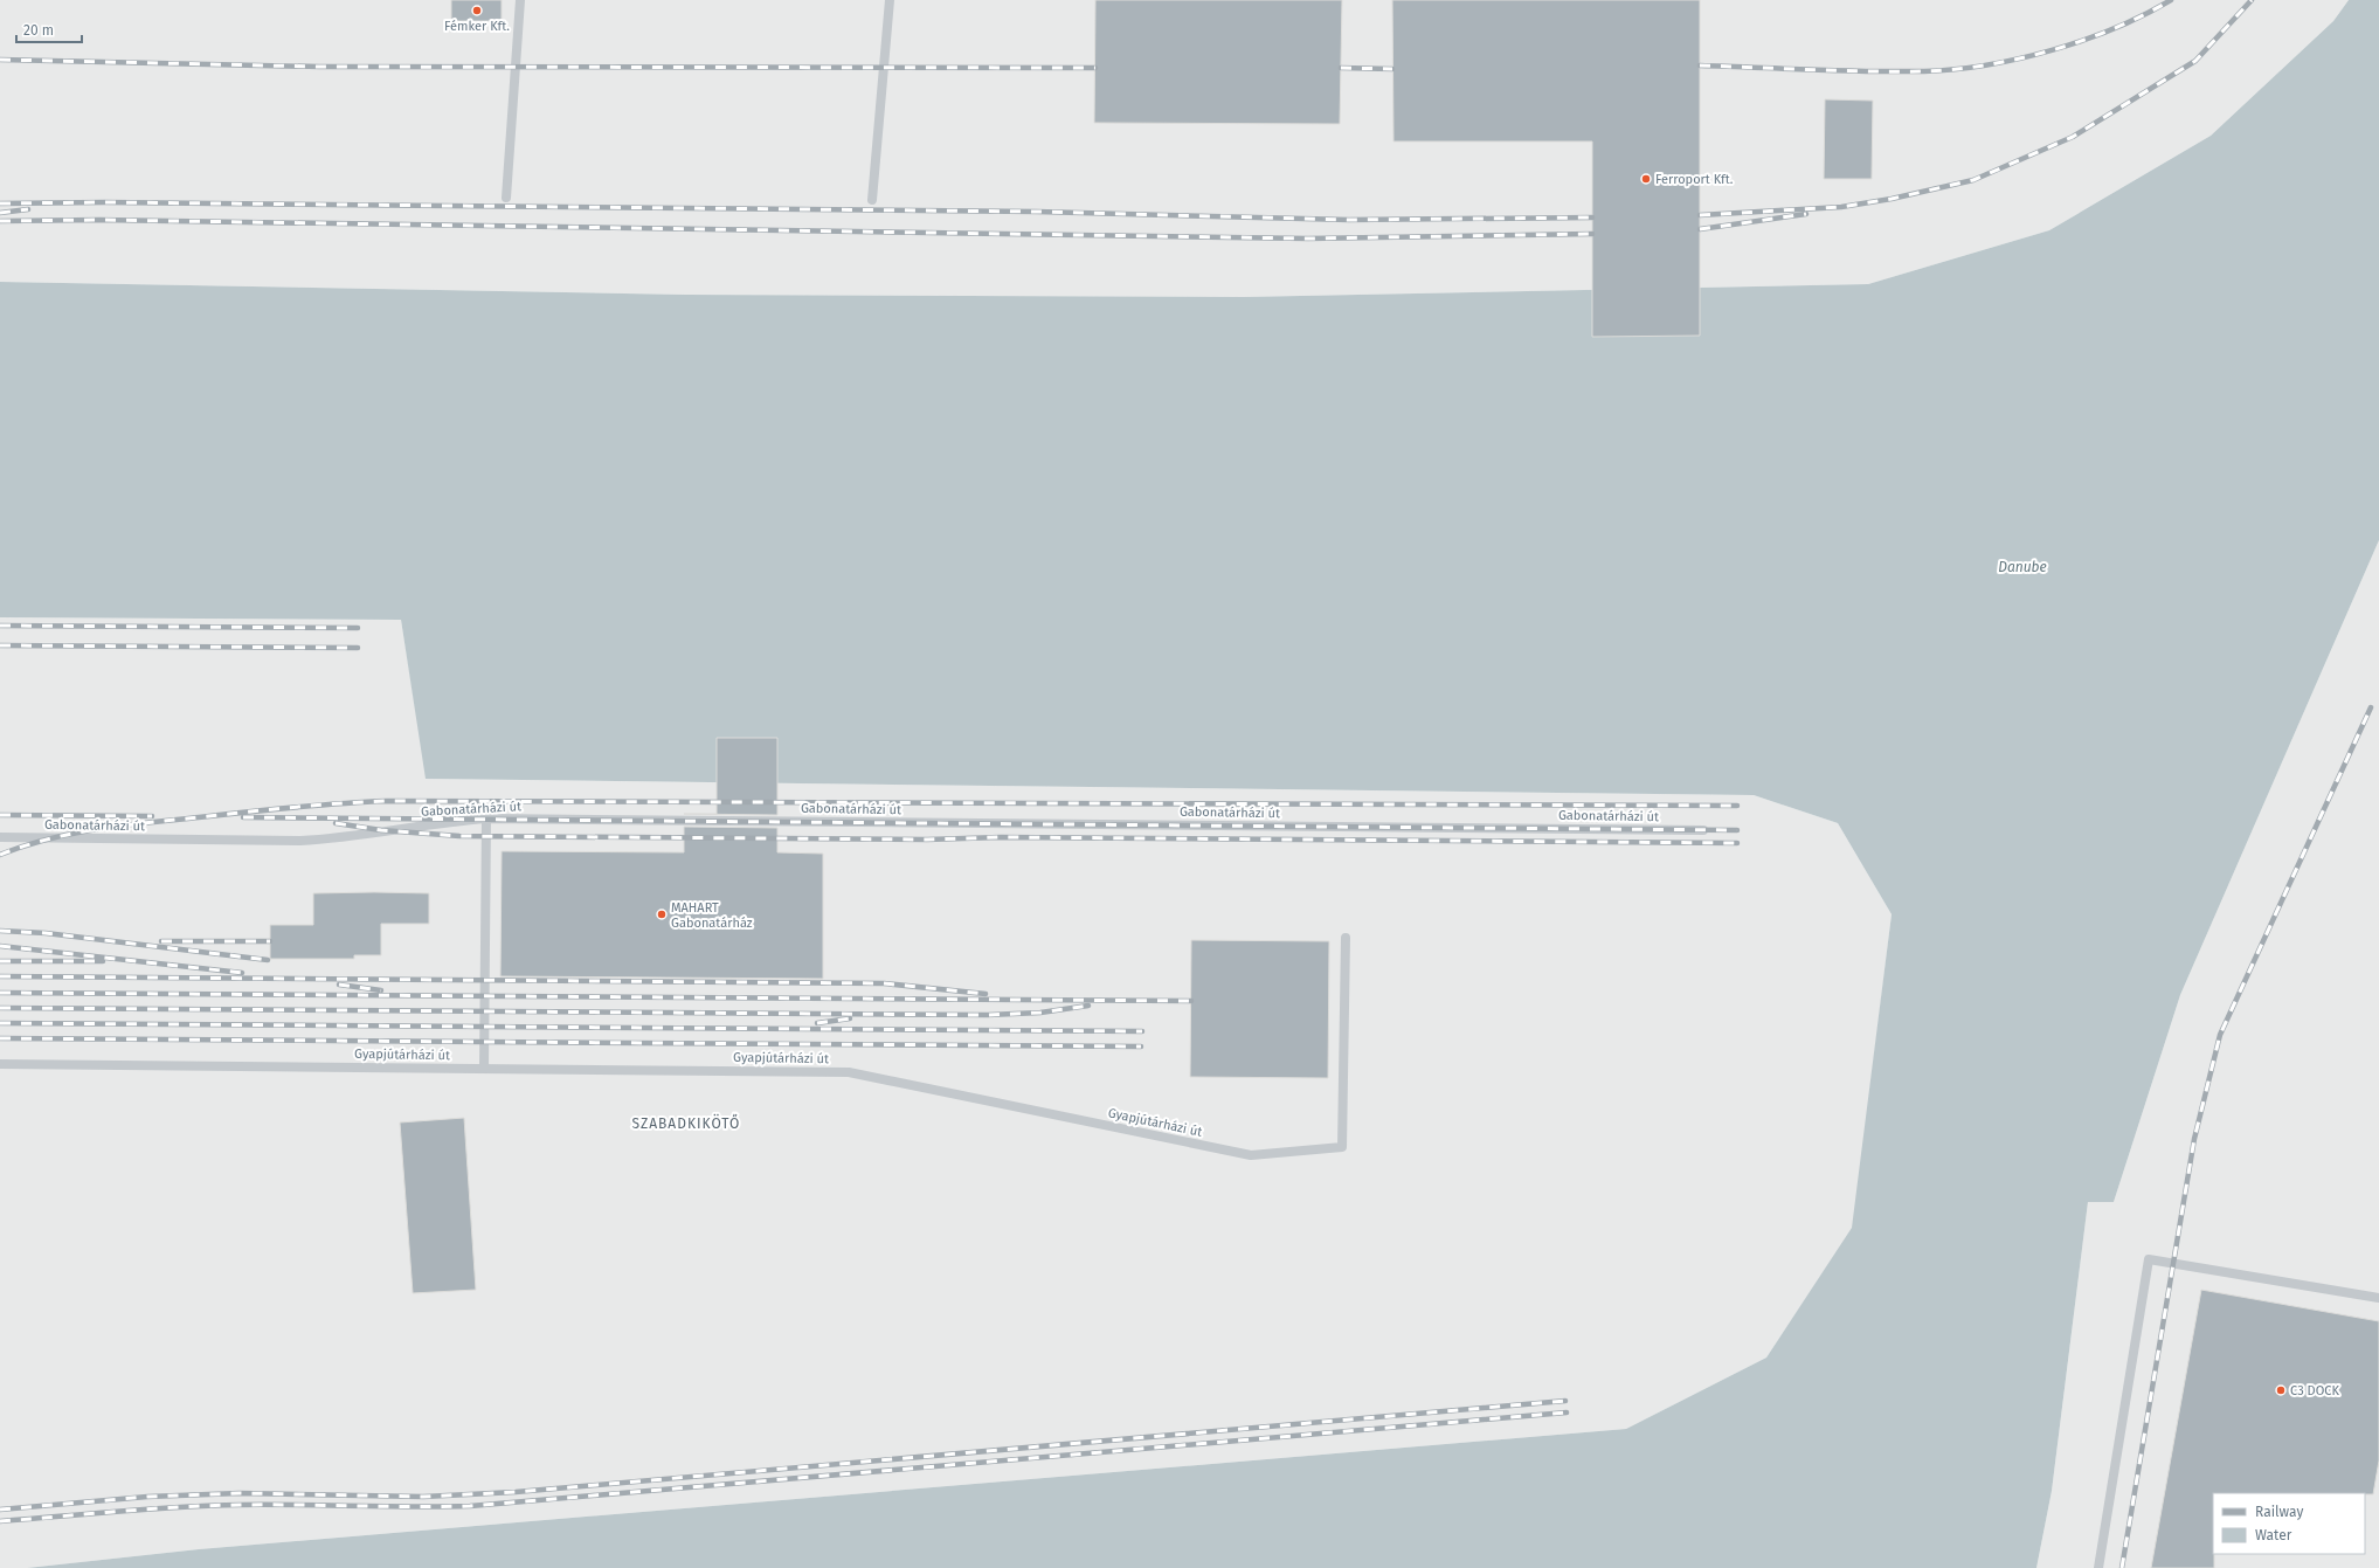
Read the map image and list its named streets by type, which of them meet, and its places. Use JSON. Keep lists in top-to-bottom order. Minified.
{"streets":{"lane":["Gabonatárházi út","Gyapjútárházi út"]},"districts":["SZABADKIKÖTŐ"],"water":["Danube"],"places":["Fémker Kft.","Ferroport Kft.","MAHART Gabonatárház","C3 DOCK"],"legend":["Railway","Water"],"scale_bar":"20 m"}
